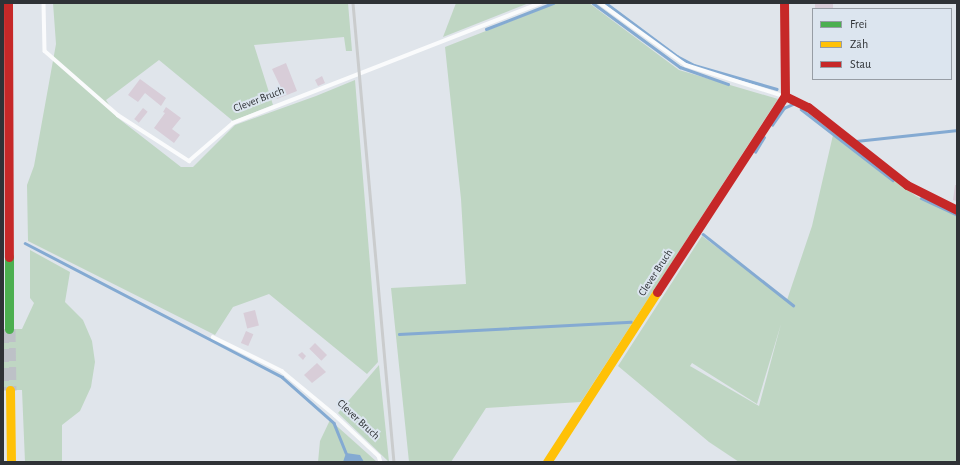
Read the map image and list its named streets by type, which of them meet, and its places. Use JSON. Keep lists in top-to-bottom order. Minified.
{"streets":{"main road":["Clever Bruch"]},"legend":["Frei","Zäh","Stau"]}
